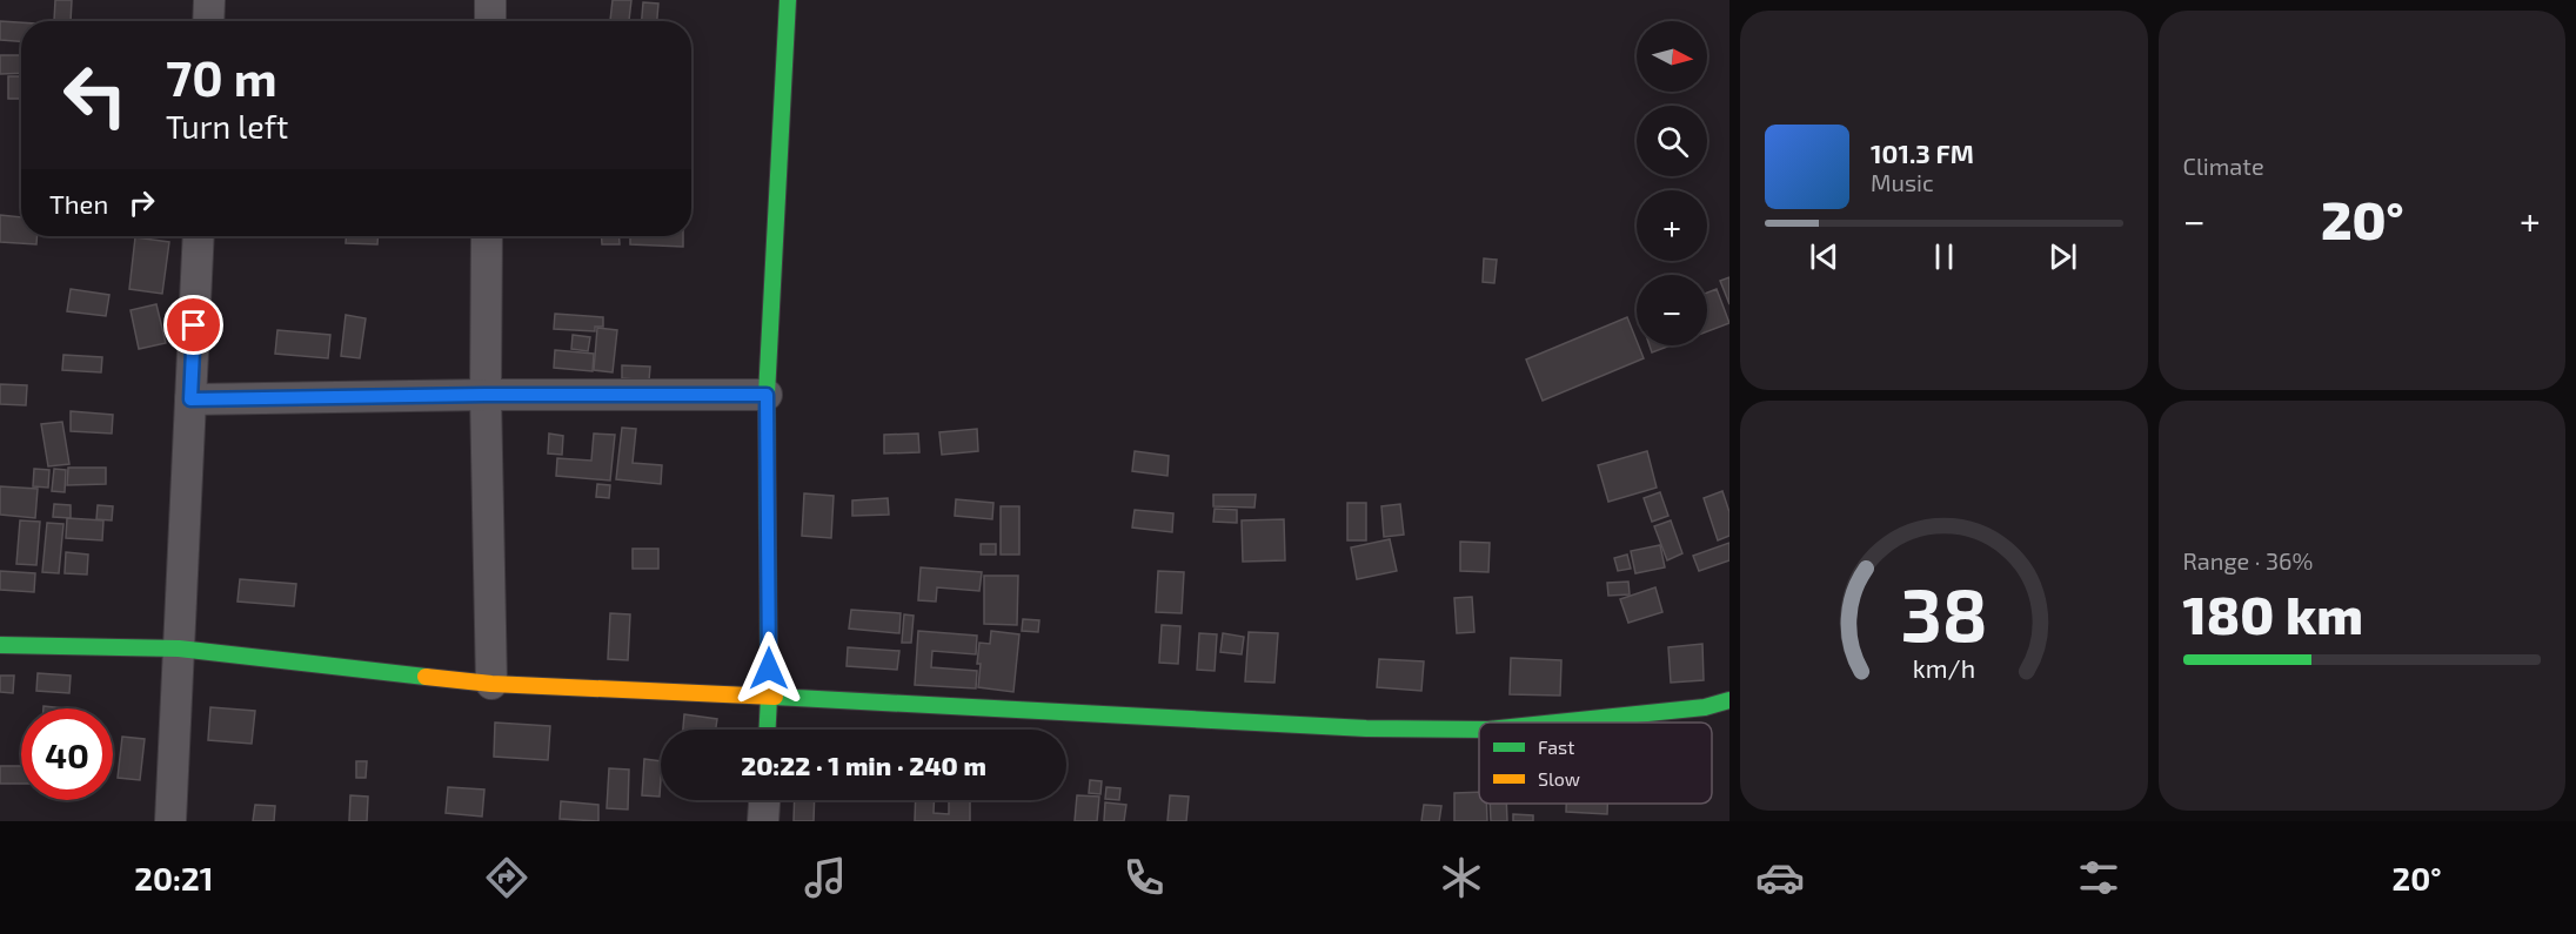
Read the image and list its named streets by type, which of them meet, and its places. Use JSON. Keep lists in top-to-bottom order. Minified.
{"legend":["Fast","Slow"],"north":"right","page":{"tile":["Climate",["Range · 36%","180 km"]],"map_buttons":["+","−"],"turn":["70 m","Turn left"],"song":["101.3 FM","Music"],"then":"Then","heat":["−","20°","+"],"limit":"40","trip":"20:22 · 1 min · 240 m","tabs":["20:21","20°"],"gauge":["38","km/h"]}}
